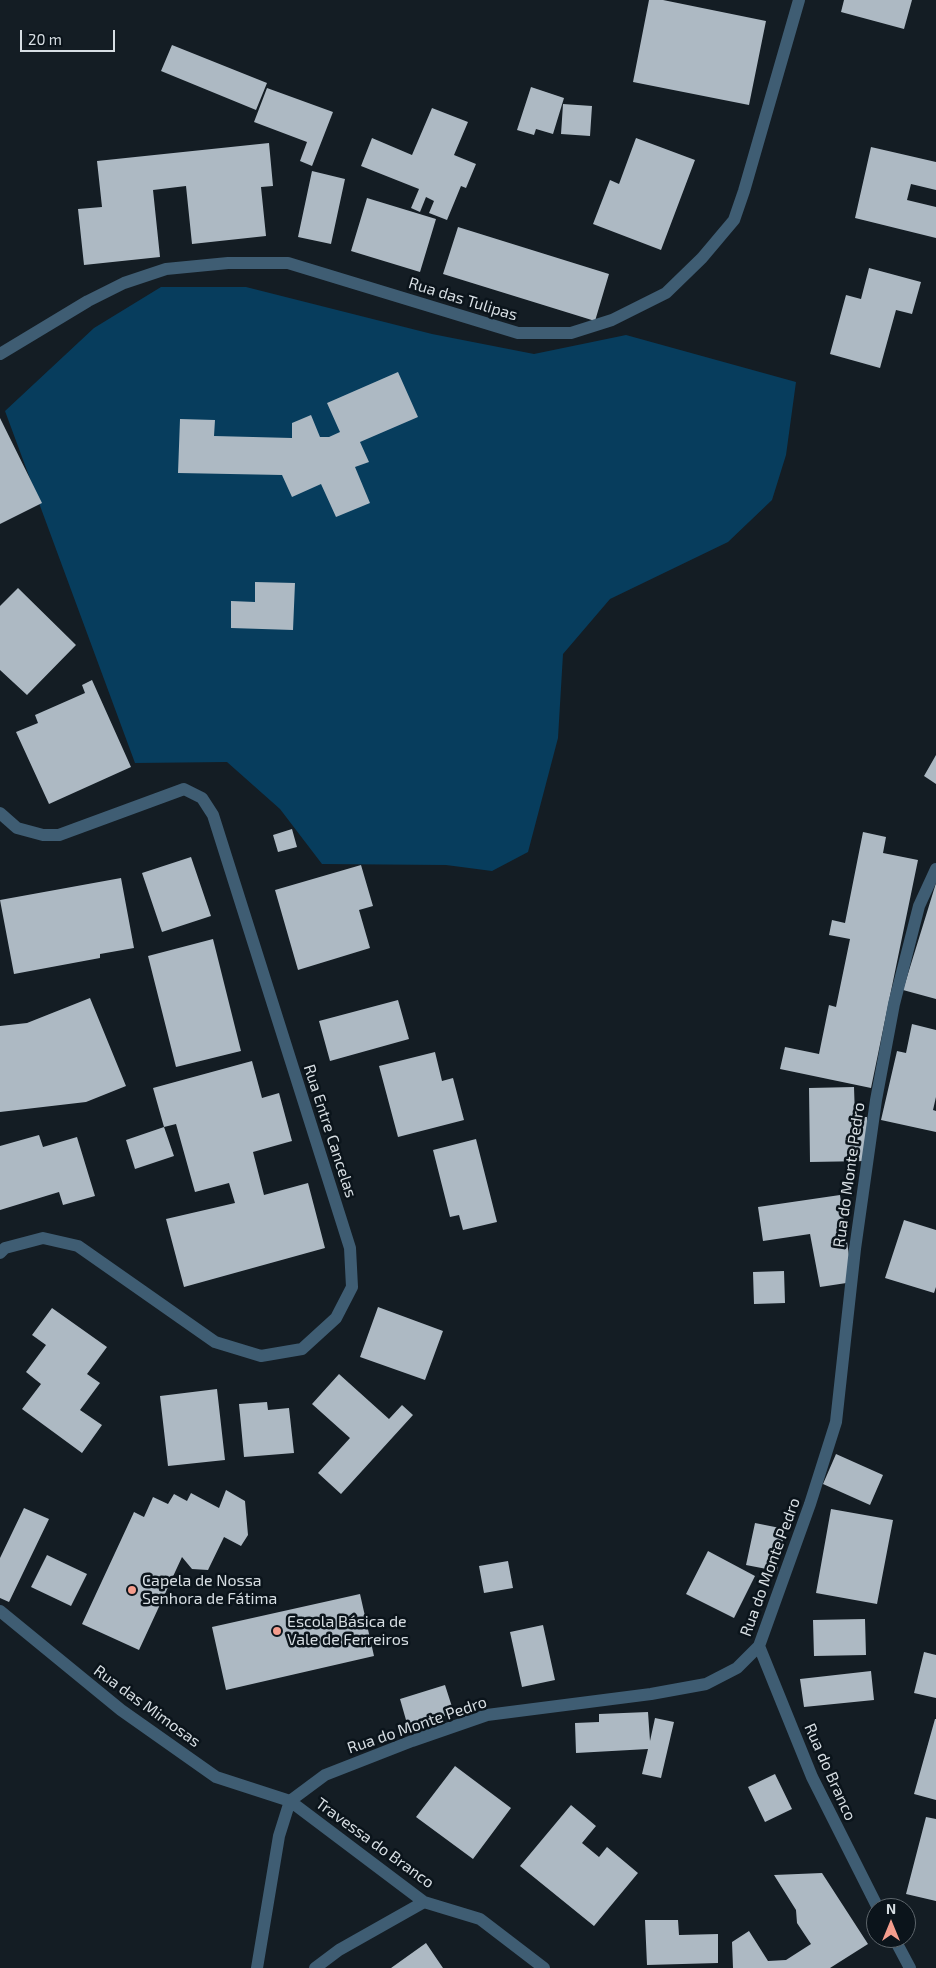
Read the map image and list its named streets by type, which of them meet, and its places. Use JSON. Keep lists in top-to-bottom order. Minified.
{"streets":{"street":["Rua das Tulipas","Rua Entre Cancelas","Rua do Monte Pedro","Rua das Mimosas","Rua do Branco","Travessa do Branco"]},"crossings":[["Rua do Monte Pedro","Rua das Mimosas"],["Rua do Monte Pedro","Rua do Branco"],["Rua do Monte Pedro","Travessa do Branco"],["Rua das Mimosas","Travessa do Branco"]],"places":["Capela de Nossa Senhora de Fátima","Escola Básica de Vale de Ferreiros"],"scale_bar":"20 m","north":"top"}
